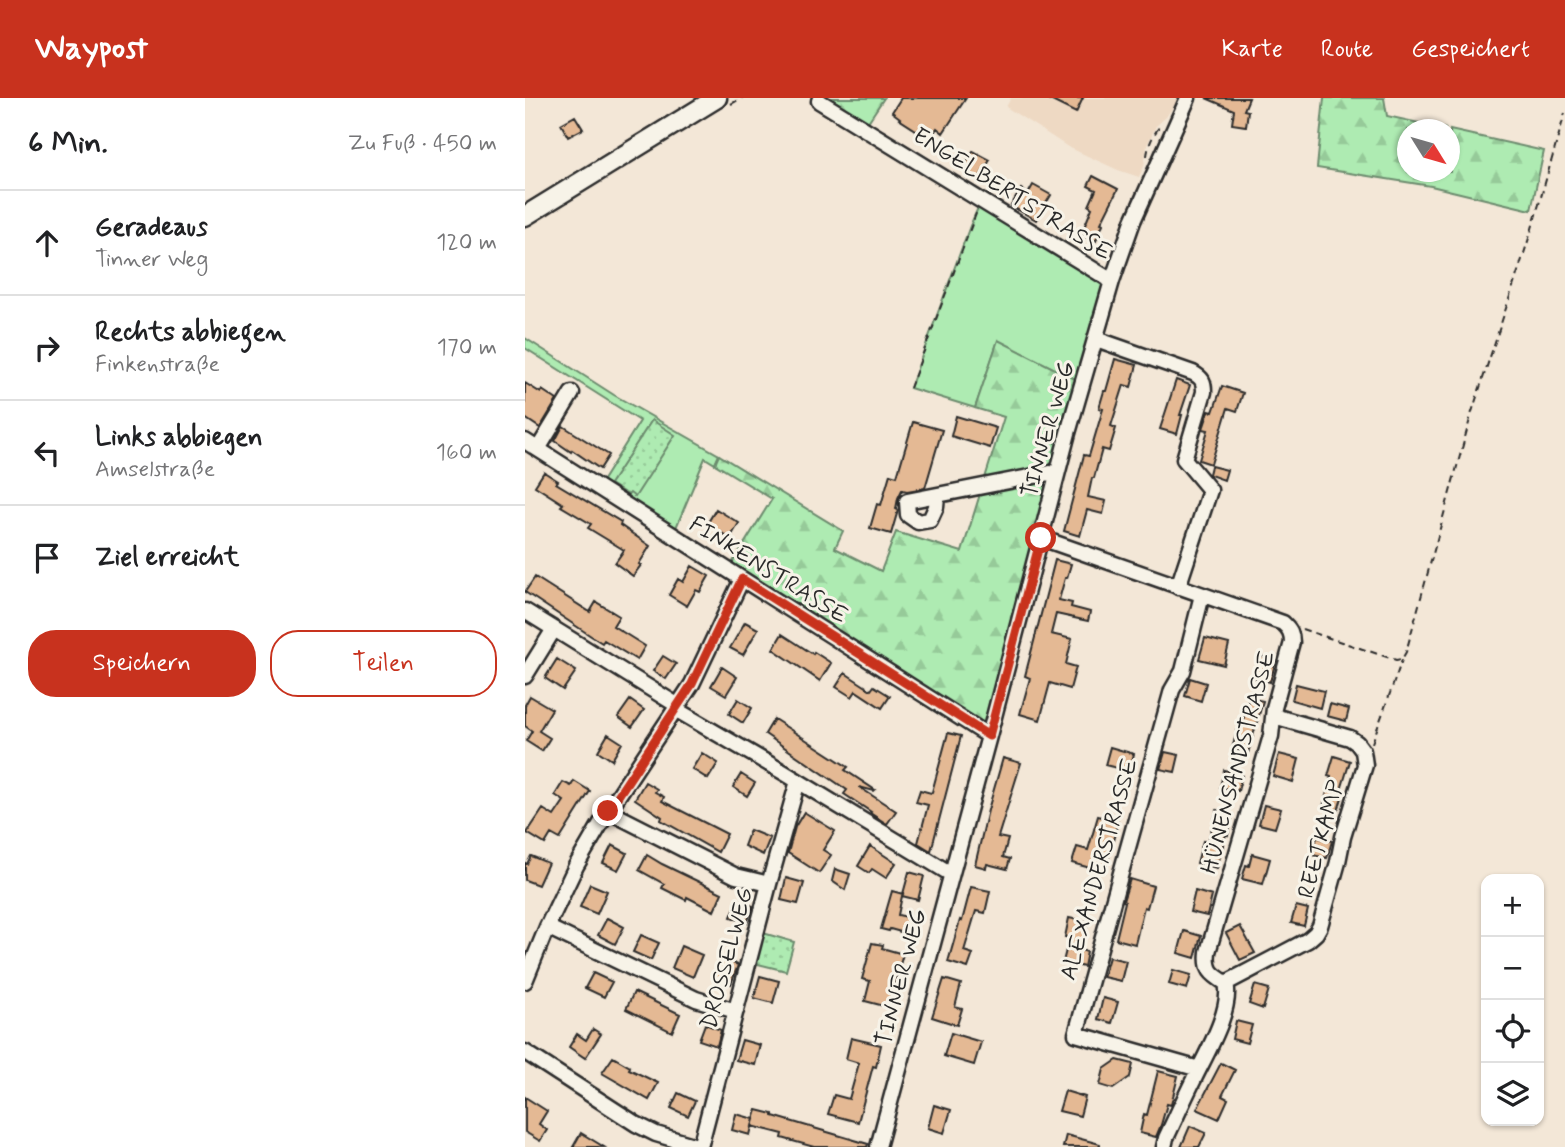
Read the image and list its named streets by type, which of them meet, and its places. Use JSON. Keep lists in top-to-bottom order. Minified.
{"streets":{"street":["ENGELBERTSTRASSE","TINNER WEG","FINKENSTRASSE","HÜNENSANDSTRASSE","REETKAMP","ALEXANDERSTRASSE","DROSSELWEG"]},"crossings":[["ENGELBERTSTRASSE","TINNER WEG"],["TINNER WEG","FINKENSTRASSE"],["TINNER WEG","HÜNENSANDSTRASSE"],["HÜNENSANDSTRASSE","REETKAMP"],["HÜNENSANDSTRASSE","ALEXANDERSTRASSE"]],"north":"bottom right","page":{"header":"Waypost","nav":["Karte","Route","Gespeichert"],"heading":["6 Min.","Zu Fuß · 450 m"],"list":[["Geradeaus","Tinner Weg","120 m"],["Rechts abbiegen","Finkenstraße","170 m"],["Links abbiegen","Amselstraße","160 m"],"Ziel erreicht"],"buttons":["Speichern","Teilen"],"map_buttons":["+","−"]}}
